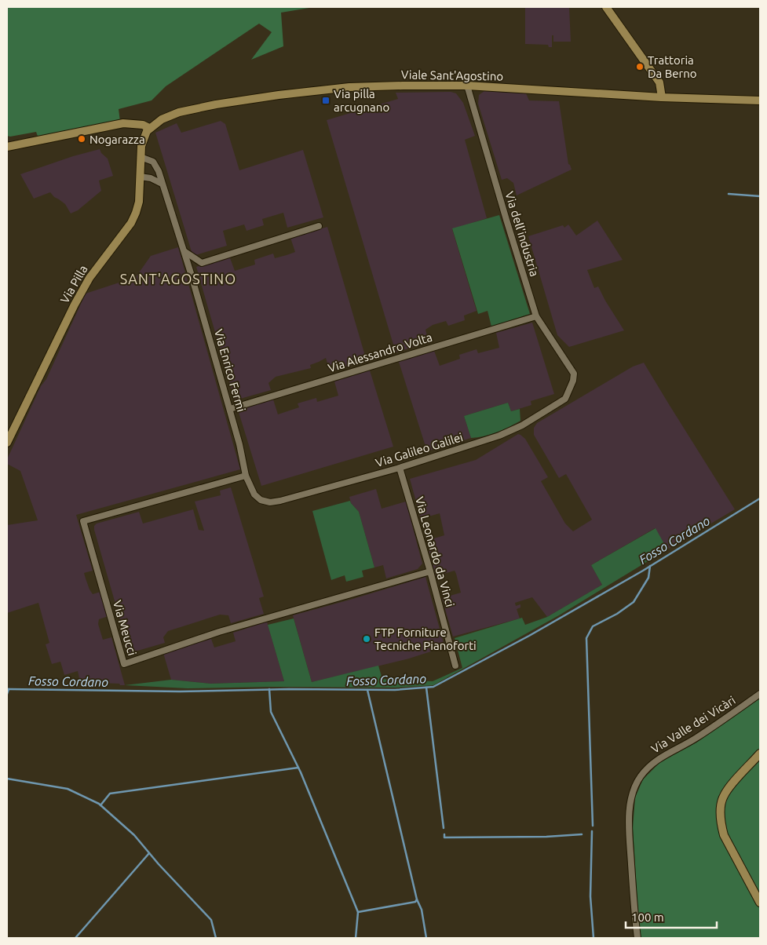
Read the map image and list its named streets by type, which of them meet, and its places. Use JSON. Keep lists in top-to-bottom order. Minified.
{"streets":{"main road":["Viale Sant'Agostino","Via Pilla"],"street":["Via dell'industria","Via Alessandro Volta","Via Enrico Fermi","Via Galileo Galilei","Via Leonardo da Vinci","Via Meucci","Via Valle dei Vicàri"]},"crossings":[["Viale Sant'Agostino","Via dell'industria"],["Viale Sant'Agostino","Via Pilla"],["Via dell'industria","Via Alessandro Volta"],["Via dell'industria","Via Galileo Galilei"],["Via Alessandro Volta","Via Enrico Fermi"],["Via Enrico Fermi","Via Galileo Galilei"],["Via Enrico Fermi","Via Meucci"],["Via Galileo Galilei","Via Leonardo da Vinci"],["Via Leonardo da Vinci","Via Meucci"]],"districts":["SANT'AGOSTINO"],"water":["Fosso Cordano"],"places":{"other":["Trattoria Da Berno","Nogarazza","FTP Forniture Tecniche Pianoforti"],"transit":["Via pilla arcugnano"]},"scale_bar":"100 m"}
